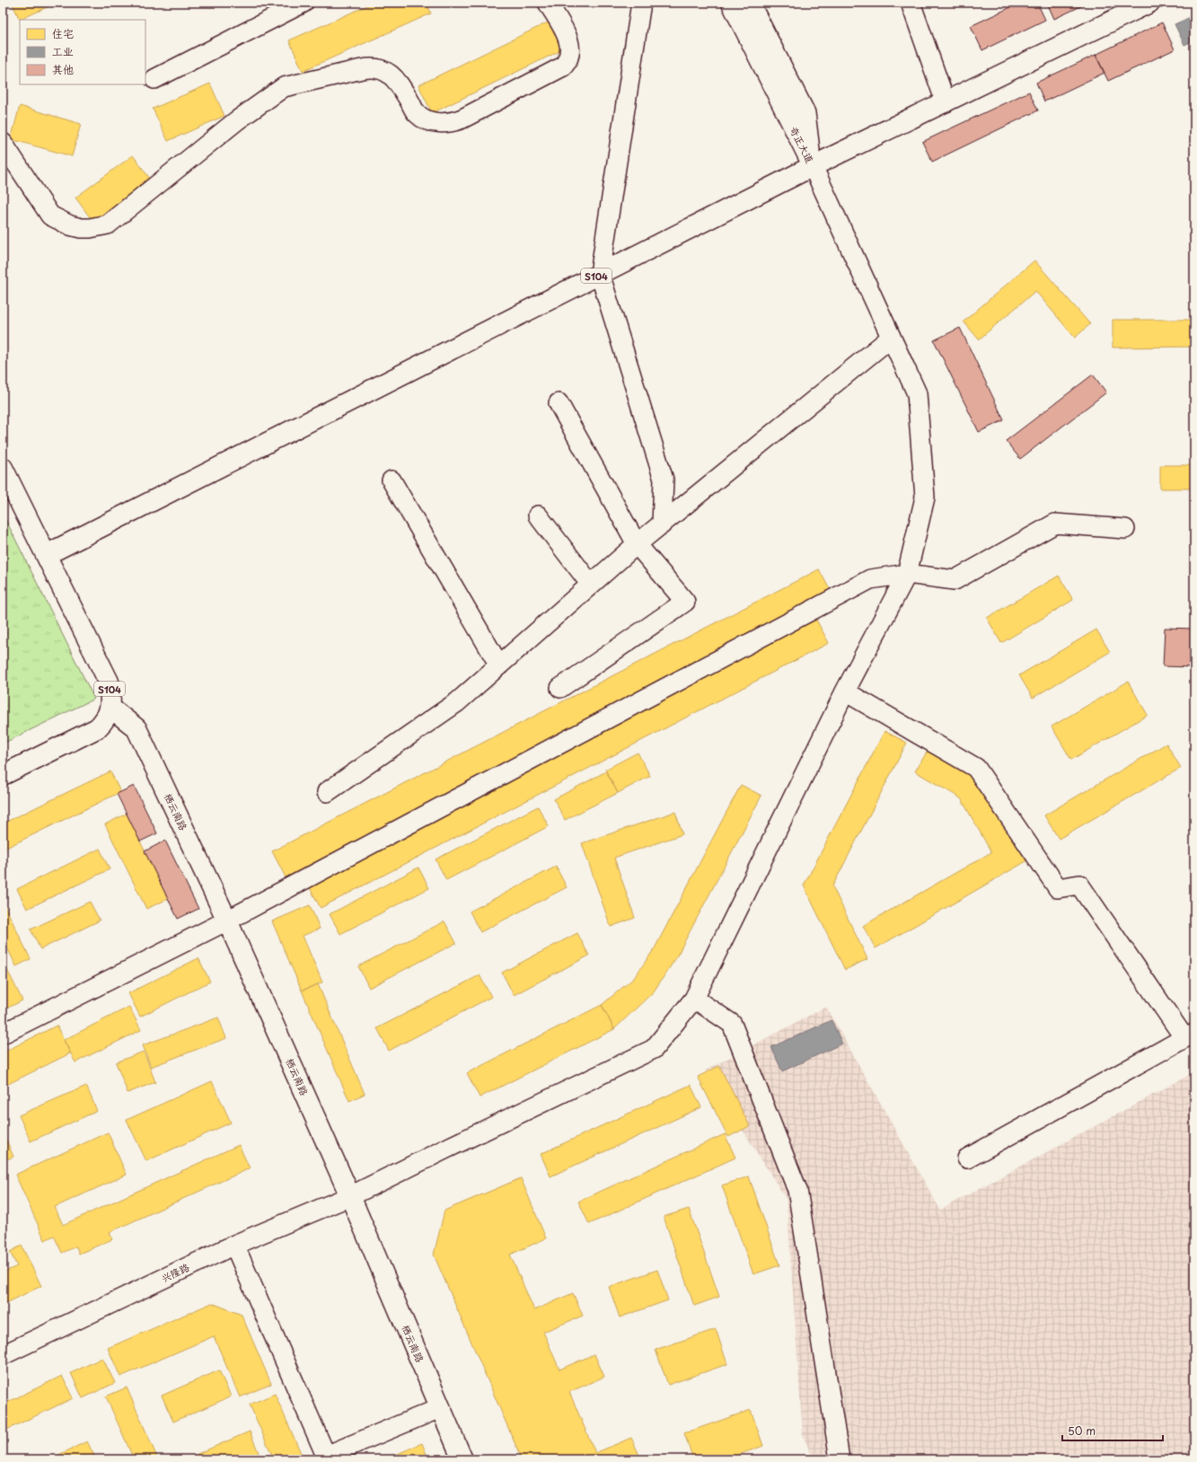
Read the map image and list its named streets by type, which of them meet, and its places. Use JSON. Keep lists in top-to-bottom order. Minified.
{"streets":{"main road":["S104","栖云南路"],"street":["奇正大道","兴隆路"]},"crossings":[["奇正大道","S104"],["奇正大道","兴隆路"],["S104","栖云南路"],["S104","兴隆路"],["栖云南路","兴隆路"]],"legend":["住宅","工业","其他"],"scale_bar":"50 m"}
